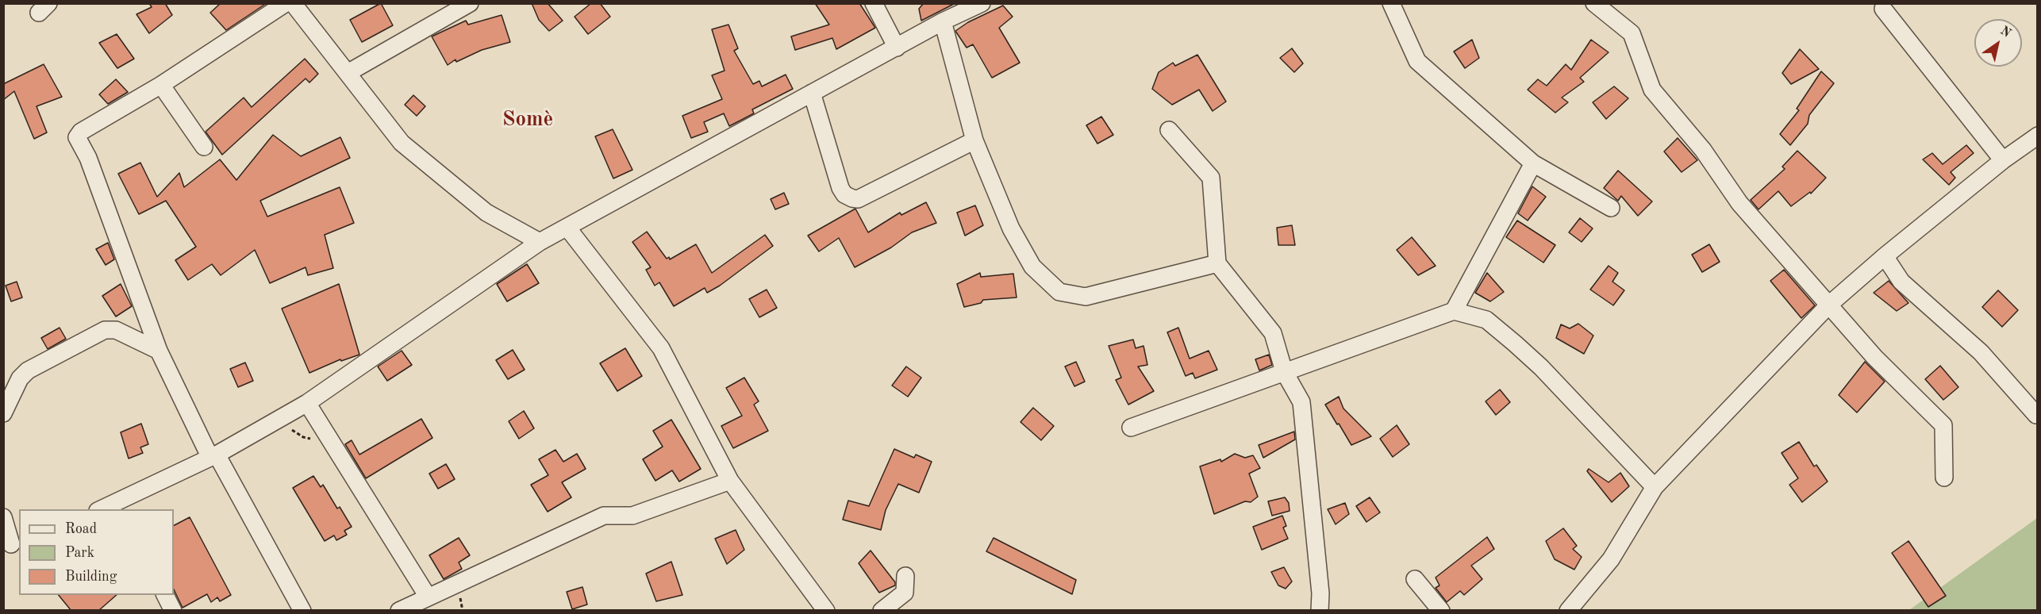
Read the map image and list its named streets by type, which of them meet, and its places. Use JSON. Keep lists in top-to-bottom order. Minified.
{"districts":["Somè"],"legend":["Road","Park","Building"],"north":"top right"}
